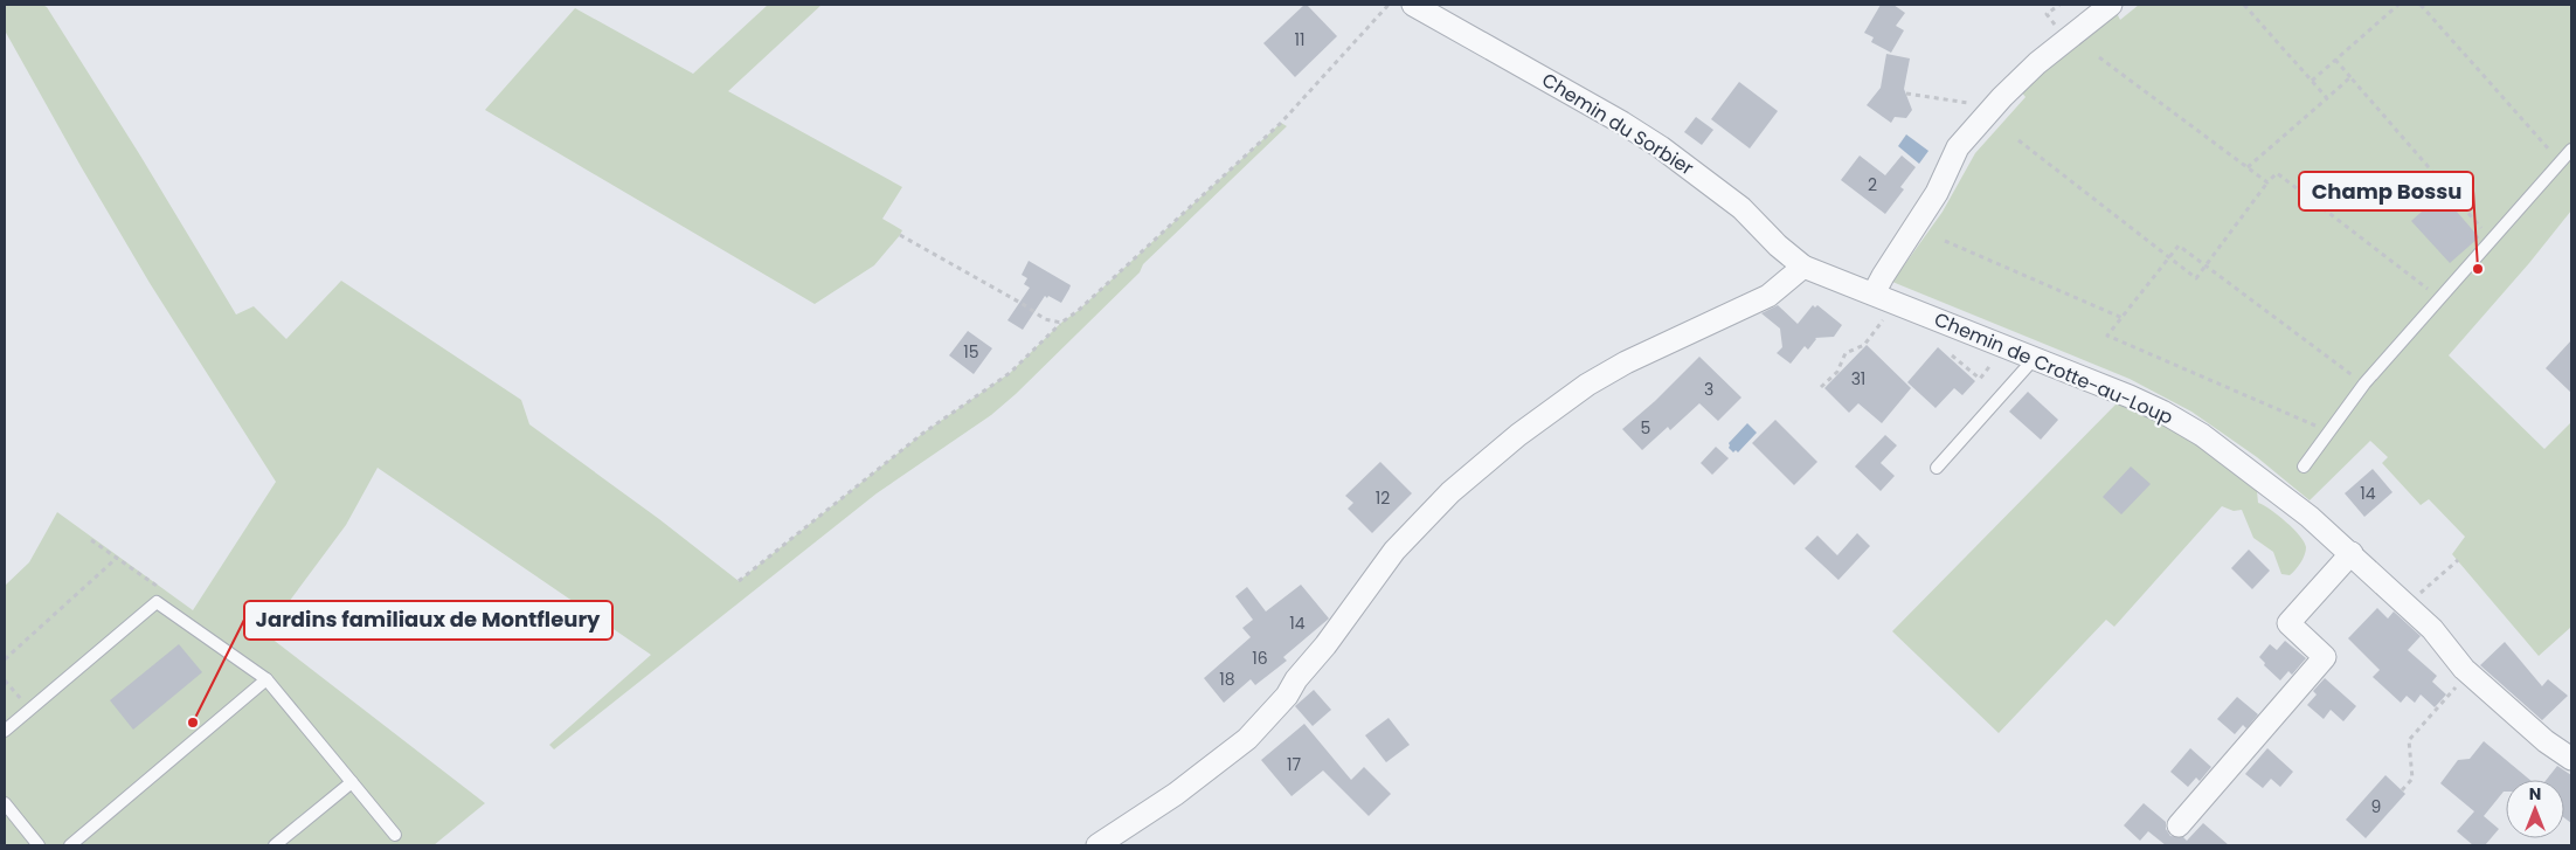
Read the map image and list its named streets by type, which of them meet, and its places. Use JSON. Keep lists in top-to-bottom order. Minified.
{"streets":{"street":["Chemin du Sorbier","Chemin de Crotte-au-Loup"]},"crossings":[["Chemin du Sorbier","Chemin de Crotte-au-Loup"]],"places":["Champ Bossu","Jardins familiaux de Montfleury"],"house_numbers":["11","2","15","31","3","5","14","12","14","16","18","17","9"],"north":"top"}
